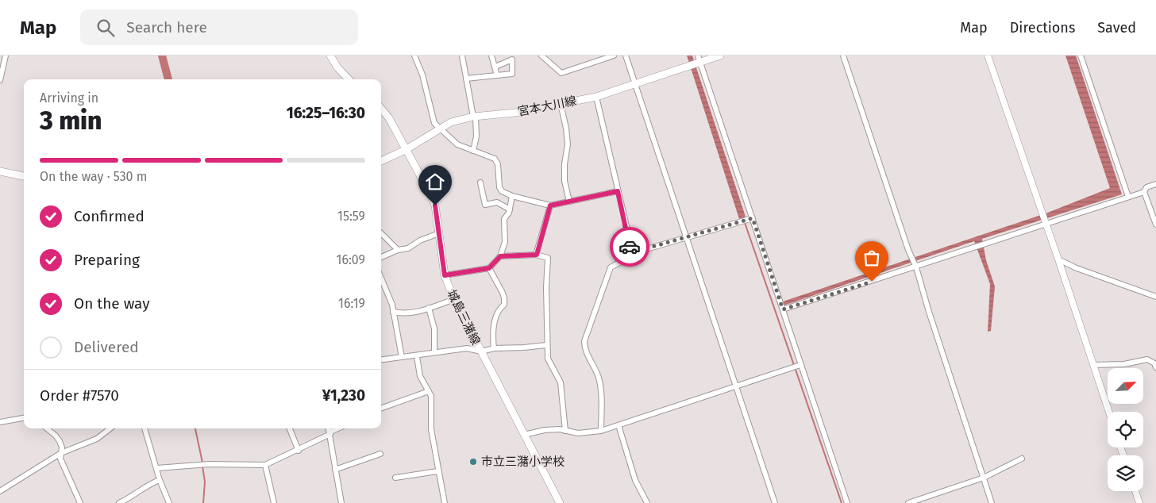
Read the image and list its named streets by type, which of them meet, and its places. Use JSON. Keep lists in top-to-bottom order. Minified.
{"streets":{"main road":["宮本大川線","城島三潴線"]},"crossings":[["宮本大川線","城島三潴線"]],"places":["市立三潴小学校"],"north":"top right","page":{"header":"Map","search":"Search here","nav":["Map","Directions","Saved"],"heading":["3 min","Arriving in","16:25–16:30"],"panel":["Order #7570","¥1,230"],"bar":"On the way · 530 m","list":[["Confirmed","15:59"],["Preparing","16:09"],["On the way","16:19"],"Delivered"]}}
